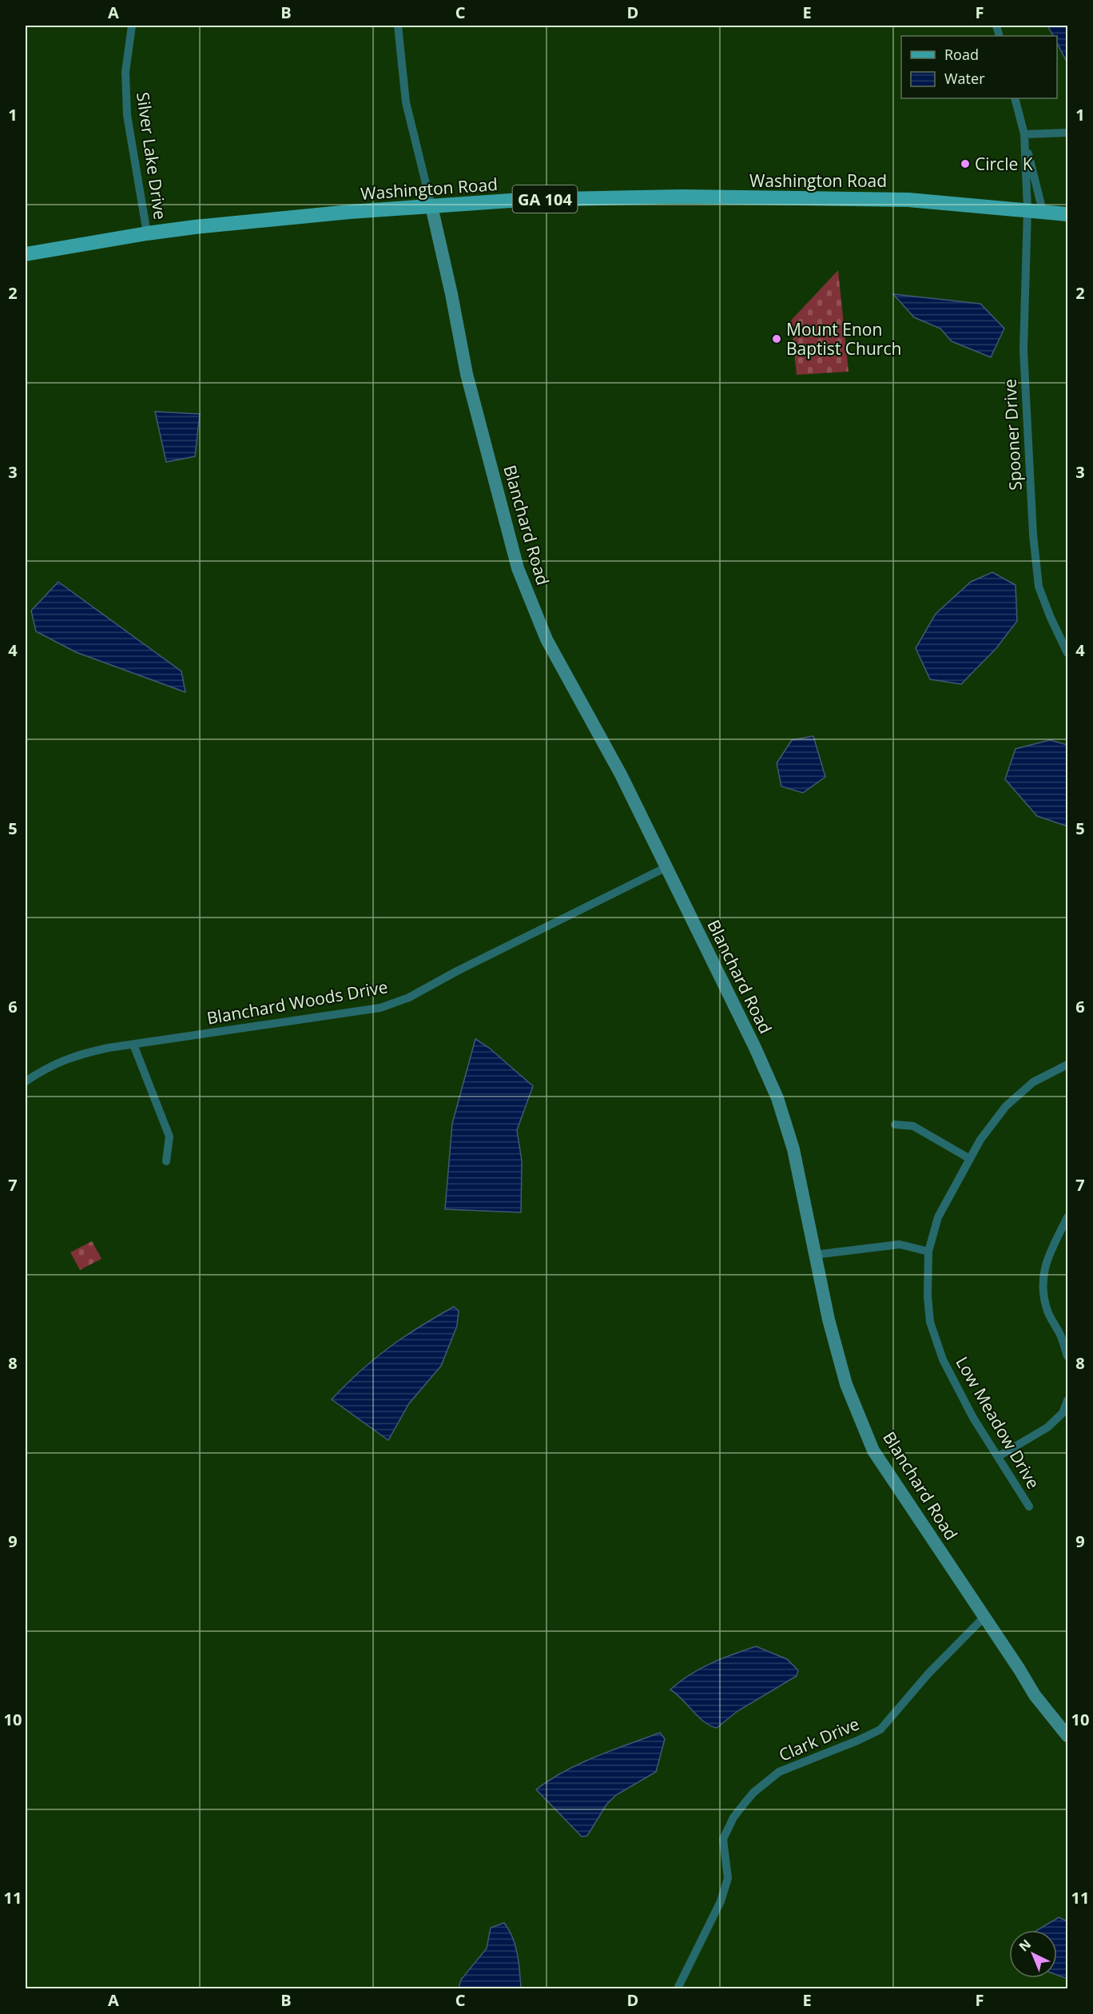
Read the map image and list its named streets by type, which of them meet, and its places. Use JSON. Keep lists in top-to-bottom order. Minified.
{"streets":{"main road":["Washington Road","GA 104"],"street":["Silver Lake Drive","Spooner Drive","Blanchard Road","Blanchard Woods Drive","Low Meadow Drive","Clark Drive"]},"crossings":[["Silver Lake Drive","Washington Road"],["Washington Road","Spooner Drive"],["Washington Road","Blanchard Road"],["Blanchard Road","Blanchard Woods Drive"],["Blanchard Road","Clark Drive"]],"places":["Circle K","Mount Enon Baptist Church"],"legend":["Road","Water"],"north":"top left","grid":{"columns":["A","B","C","D","E","F"],"rows":["1","2","3","4","5","6","7","8","9","10","11"]}}
